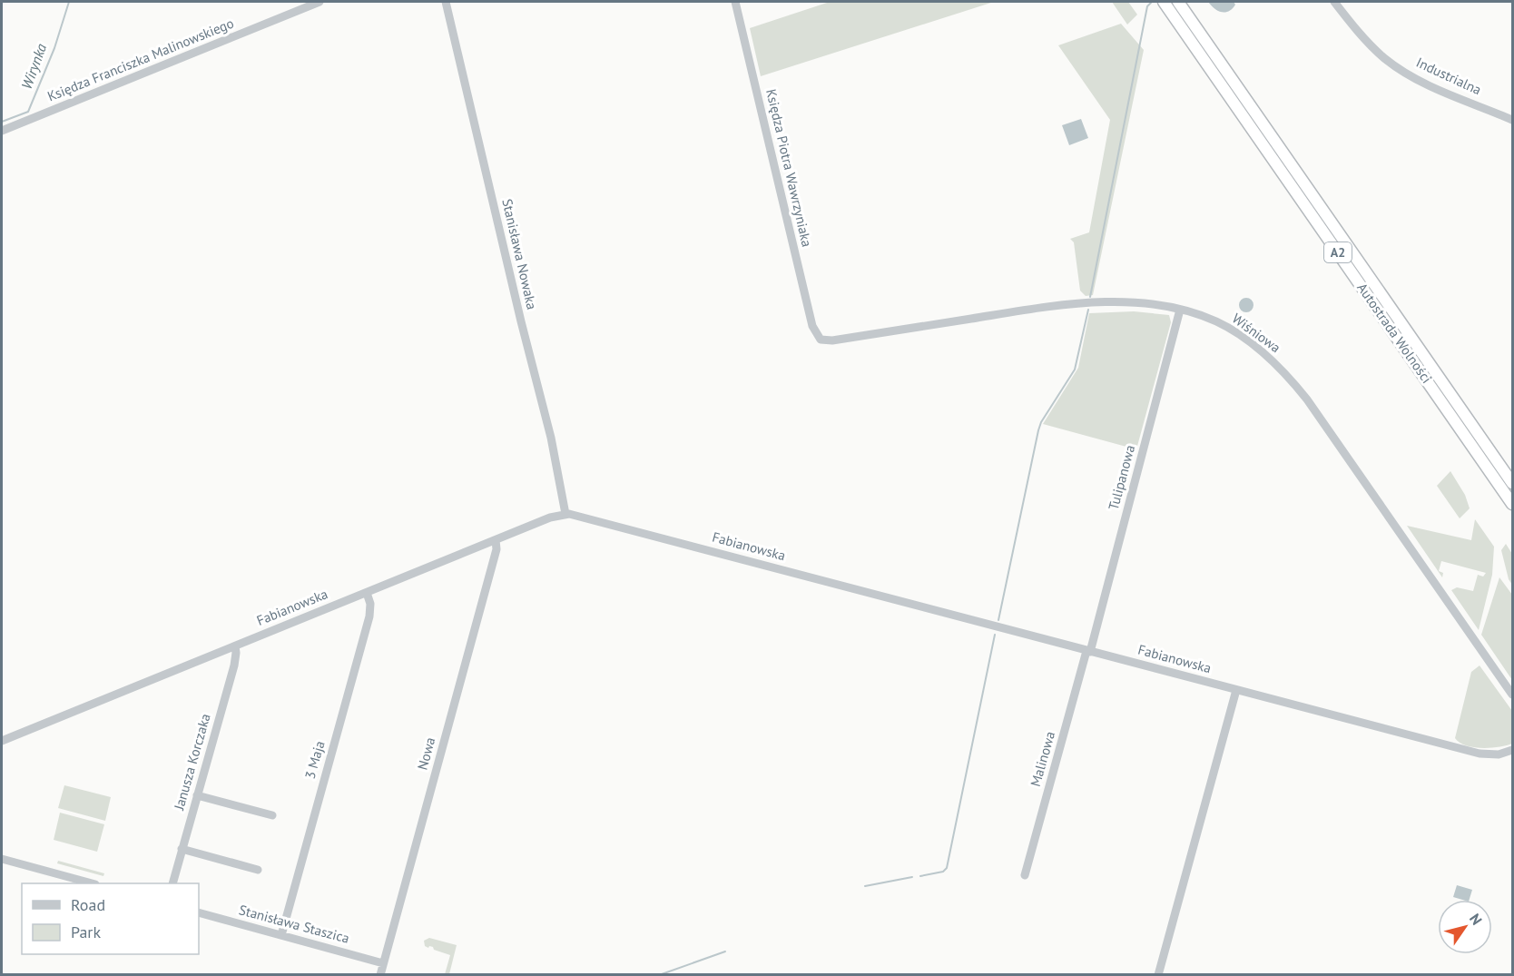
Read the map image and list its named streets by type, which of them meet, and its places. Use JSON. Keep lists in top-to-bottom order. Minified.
{"streets":{"highway":["A2","Autostrada Wolności"],"street":["Księdza Franciszka Malinowskiego","Industrialna","Księdza Piotra Wawrzyniaka","Stanisława Nowaka","Wiśniowa","Tulipanowa","Fabianowska","Nowa","Malinowa","3 Maja","Janusza Korczaka","Stanisława Staszica"]},"crossings":[["Księdza Piotra Wawrzyniaka","Wiśniowa"],["Stanisława Nowaka","Fabianowska"],["Wiśniowa","Tulipanowa"],["Tulipanowa","Fabianowska"],["Tulipanowa","Malinowa"],["Fabianowska","Nowa"],["Fabianowska","Malinowa"],["Fabianowska","3 Maja"],["Fabianowska","Janusza Korczaka"],["Nowa","Stanisława Staszica"],["3 Maja","Stanisława Staszica"]],"water":["Wirynka"],"legend":["Road","Park"],"north":"top right"}
